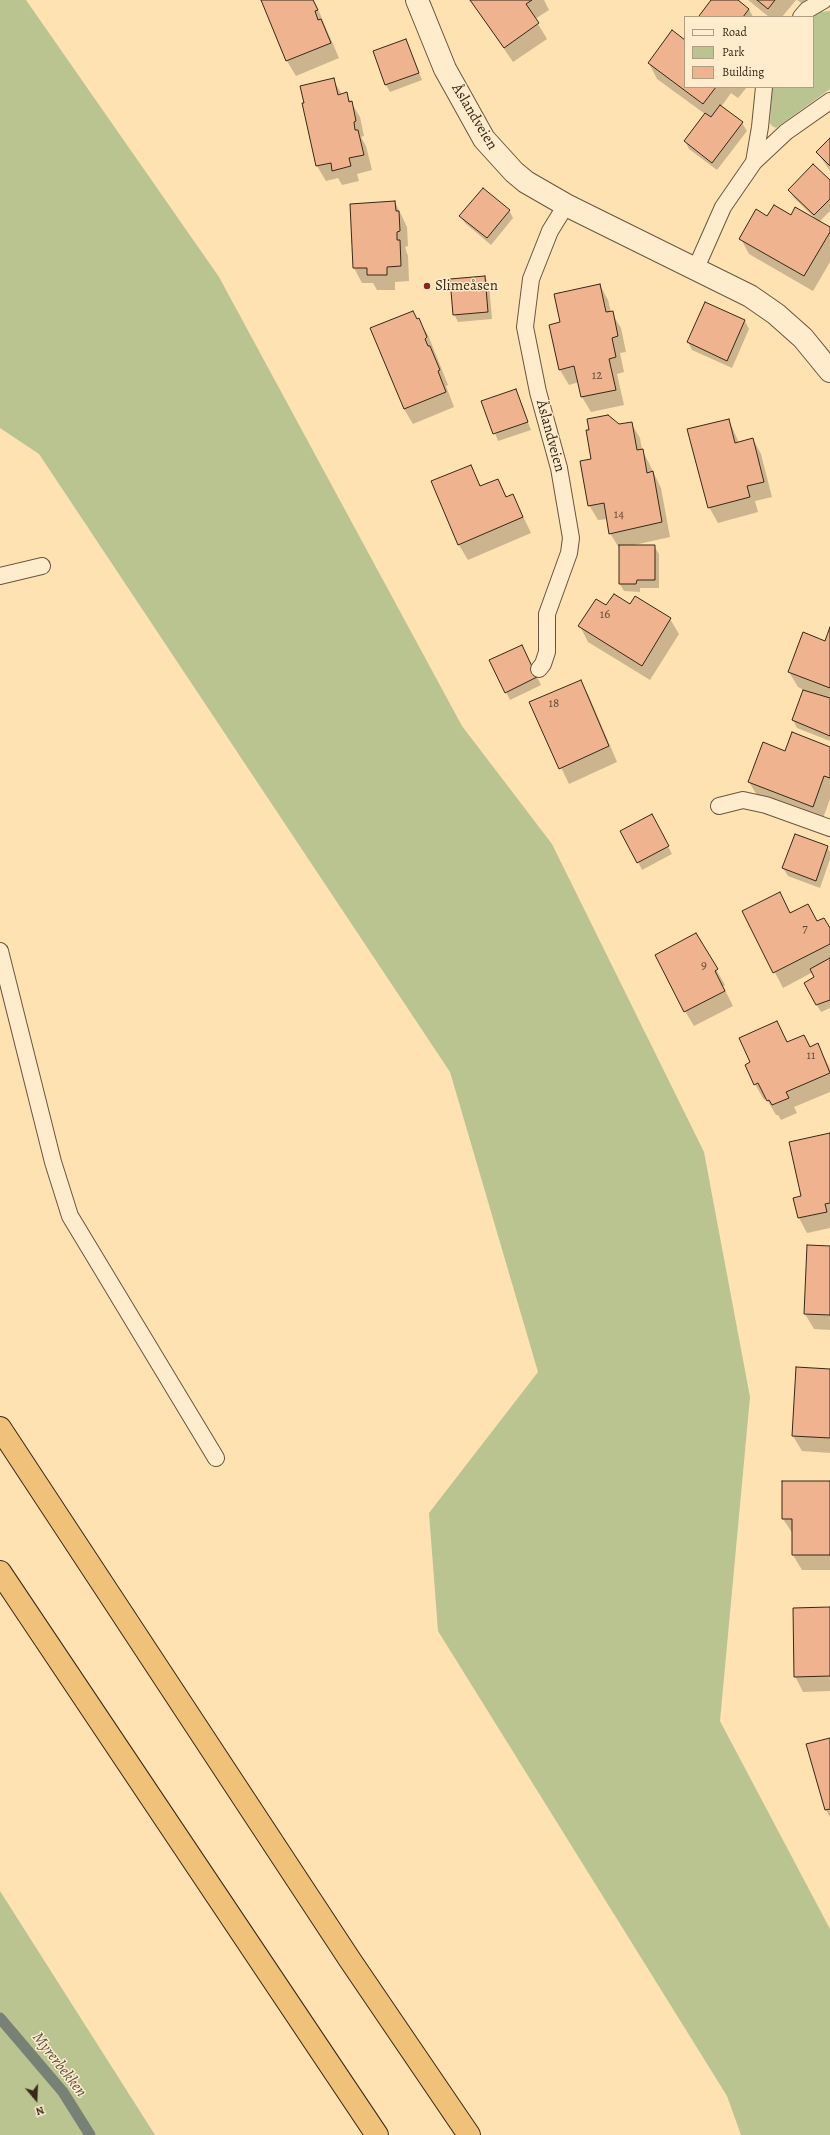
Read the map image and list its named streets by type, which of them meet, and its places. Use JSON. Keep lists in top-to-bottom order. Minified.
{"streets":{"street":["Åslandveien"]},"water":["Myrerbekken"],"places":["Slimeåsen"],"house_numbers":["12","14","16","18","7","9","11"],"legend":["Road","Park","Building"],"north":"bottom"}
